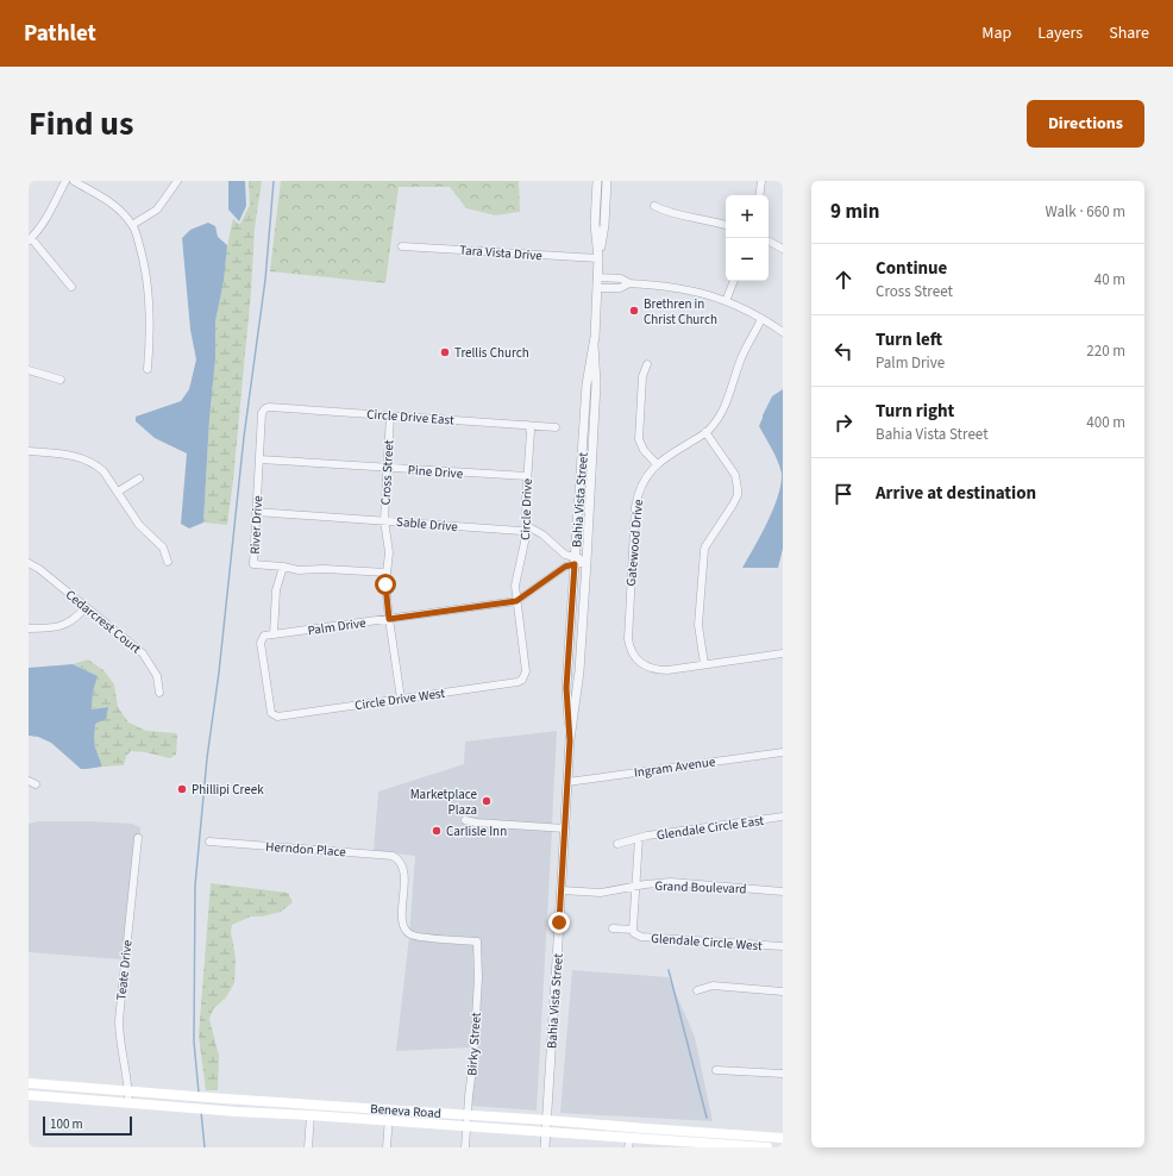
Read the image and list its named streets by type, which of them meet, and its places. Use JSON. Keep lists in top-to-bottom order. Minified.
{"streets":{"main road":["Beneva Road"],"street":["Tara Vista Drive","Circle Drive East","Pine Drive","Cross Street","Bahia Vista Street","Circle Drive","Sable Drive","River Drive","Gatewood Drive","Cedarcrest Court","Palm Drive","Circle Drive West","Ingram Avenue","Glendale Circle East","Herndon Place","Grand Boulevard","Glendale Circle West","Teate Drive","Birky Street"]},"crossings":[["Tara Vista Drive","Bahia Vista Street"],["Circle Drive East","Cross Street"],["Circle Drive East","Circle Drive"],["Circle Drive East","River Drive"],["Pine Drive","Cross Street"],["Pine Drive","Circle Drive"],["Pine Drive","River Drive"],["Cross Street","Sable Drive"],["Cross Street","Palm Drive"],["Cross Street","Circle Drive West"],["Bahia Vista Street","Sable Drive"],["Bahia Vista Street","Palm Drive"],["Bahia Vista Street","Ingram Avenue"],["Bahia Vista Street","Grand Boulevard"],["Bahia Vista Street","Beneva Road"],["Circle Drive","Sable Drive"],["Circle Drive","Palm Drive"],["Circle Drive","Circle Drive West"],["Sable Drive","River Drive"],["Sable Drive","Palm Drive"],["Palm Drive","Circle Drive West"],["Glendale Circle East","Grand Boulevard"],["Glendale Circle East","Glendale Circle West"],["Herndon Place","Birky Street"],["Grand Boulevard","Glendale Circle West"],["Teate Drive","Beneva Road"],["Birky Street","Beneva Road"]],"places":["Brethren in Christ Church","Trellis Church","Phillipi Creek","Marketplace Plaza","Carlisle Inn"],"scale_bar":"100 m","page":{"header":"Pathlet","nav":["Map","Layers","Share"],"title":"Find us","buttons":"Directions","heading":["9 min","Walk · 660 m"],"map_buttons":["+","−"],"list":[["Continue","Cross Street","40 m"],["Turn left","Palm Drive","220 m"],["Turn right","Bahia Vista Street","400 m"],"Arrive at destination"],"scale":"100 m"}}
